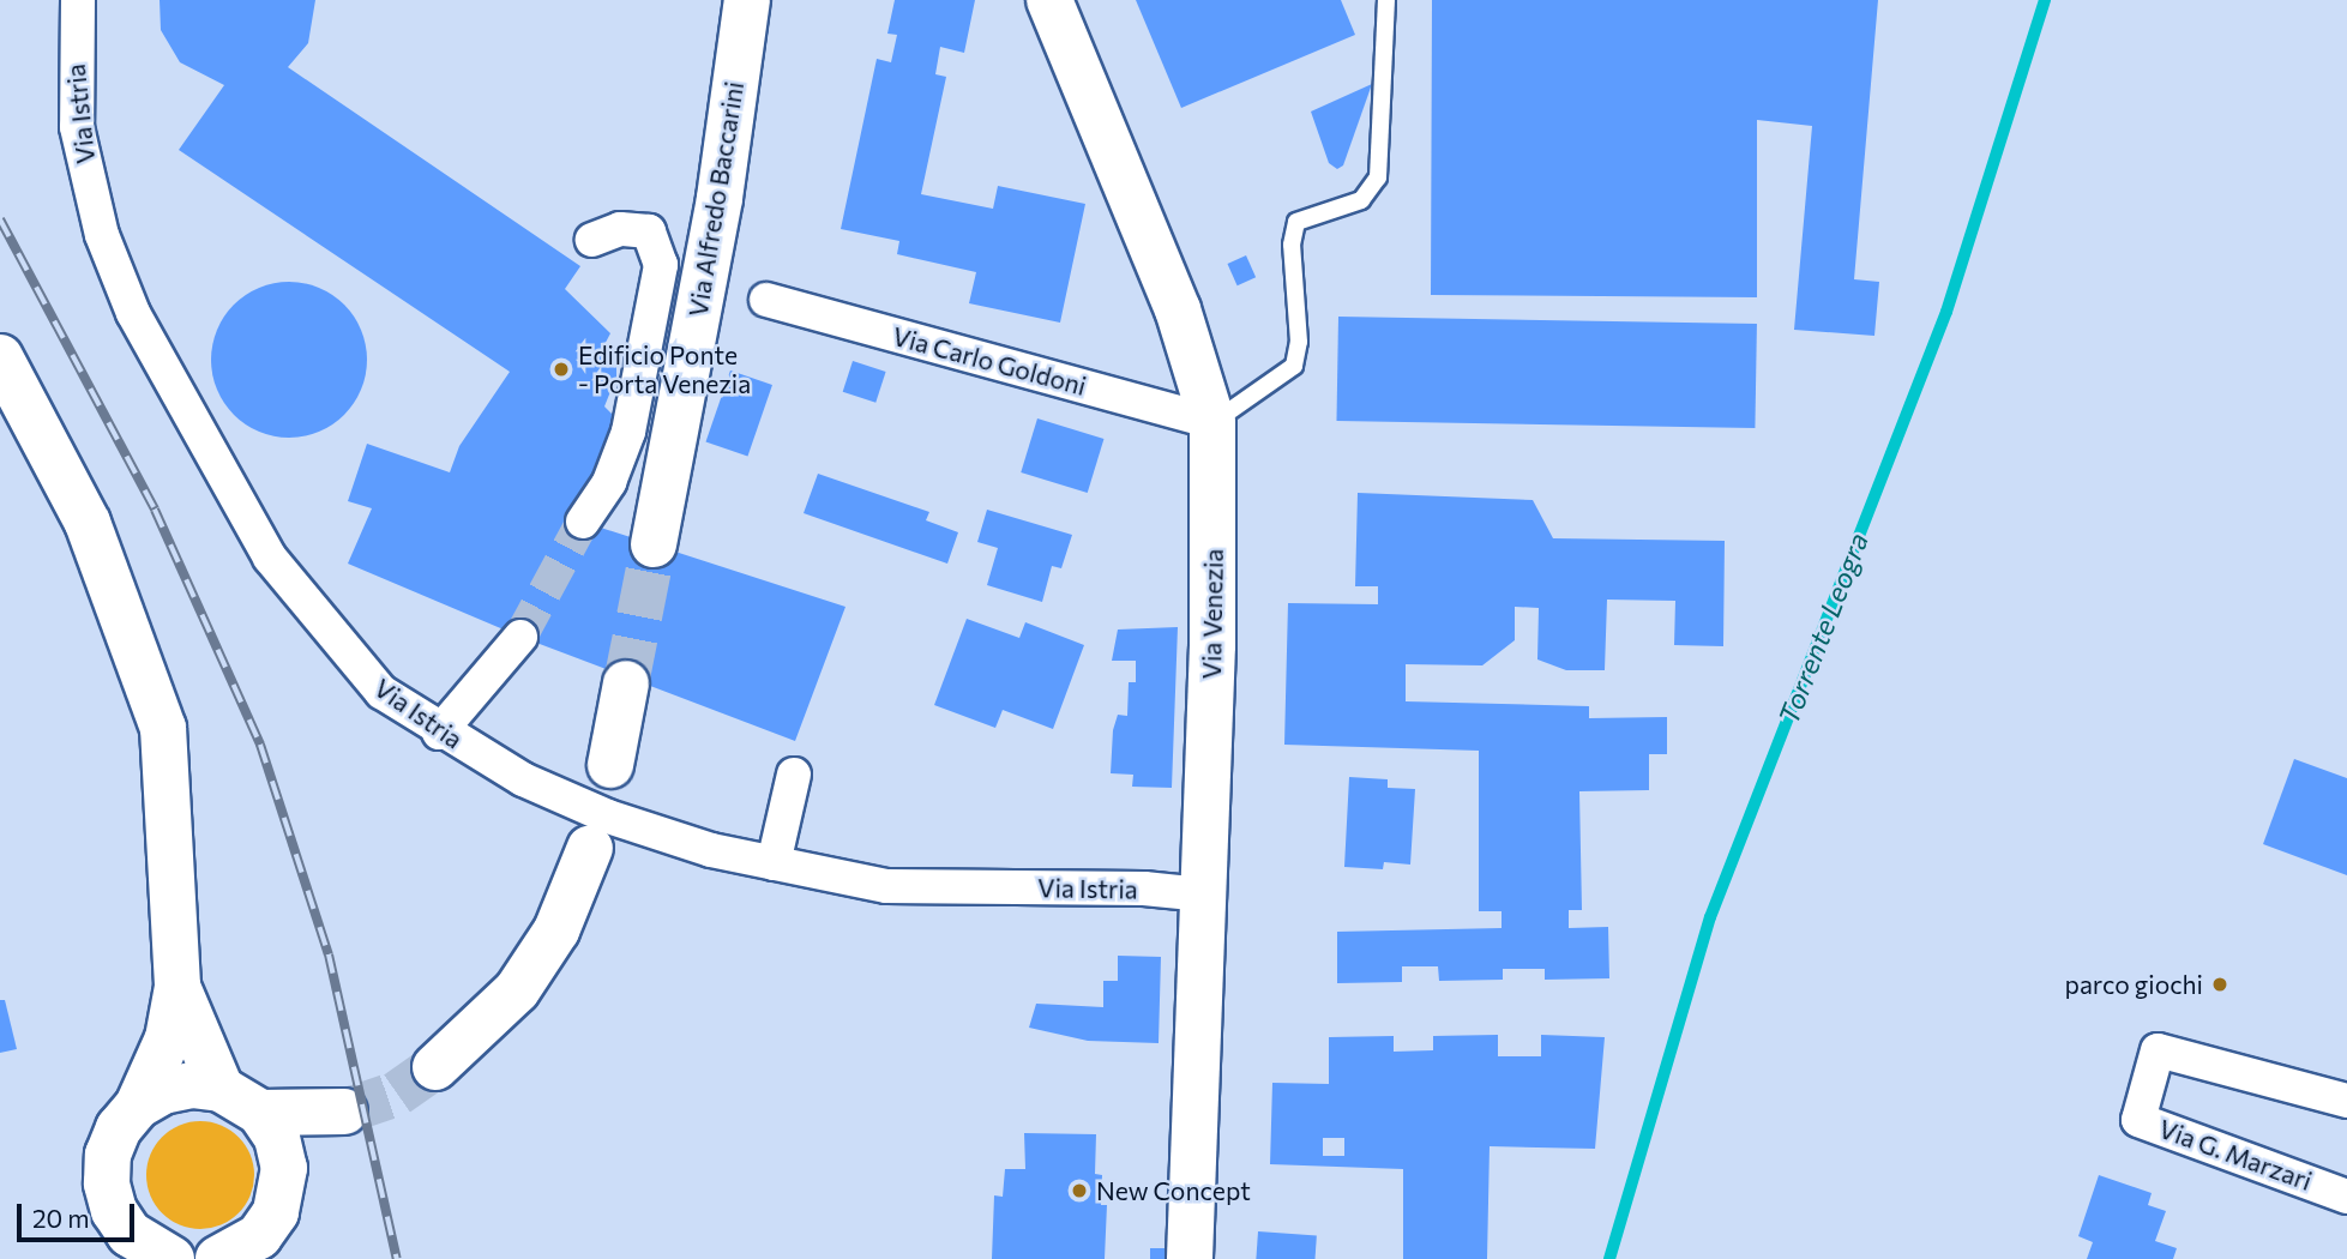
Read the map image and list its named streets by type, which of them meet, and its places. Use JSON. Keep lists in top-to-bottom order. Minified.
{"streets":{"main road":["Via Alfredo Baccarini","Via Venezia"],"street":["Via Istria","Via Carlo Goldoni","Via G. Marzari"]},"crossings":[["Via Istria","Via Venezia"],["Via Carlo Goldoni","Via Venezia"]],"water":["Torrente Leogra"],"places":["Edificio Ponte - Porta Venezia","parco giochi","New Concept"],"scale_bar":"20 m"}
